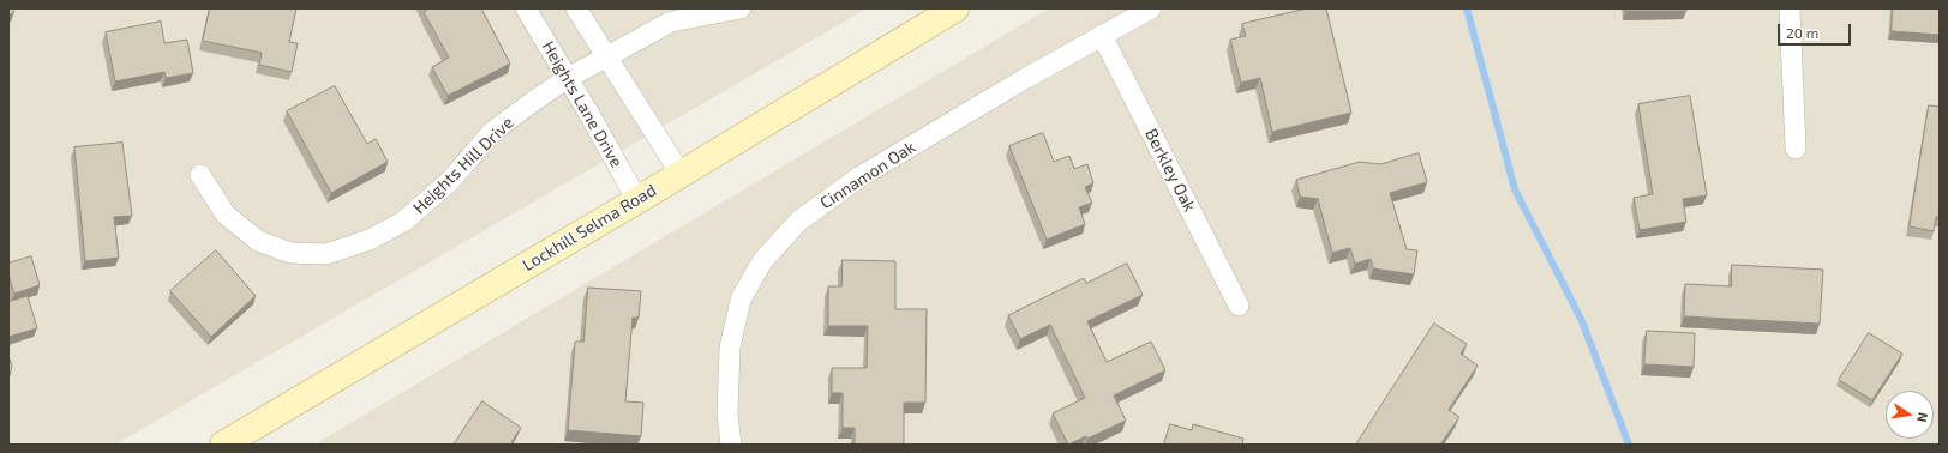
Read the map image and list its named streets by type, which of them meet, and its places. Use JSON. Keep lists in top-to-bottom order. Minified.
{"streets":{"main road":["Lockhill Selma Road"],"street":["Heights Lane Drive","Heights Hill Drive","Berkley Oak","Cinnamon Oak"]},"crossings":[["Heights Lane Drive","Heights Hill Drive"],["Heights Lane Drive","Lockhill Selma Road"],["Berkley Oak","Cinnamon Oak"]],"scale_bar":"20 m","north":"right"}
